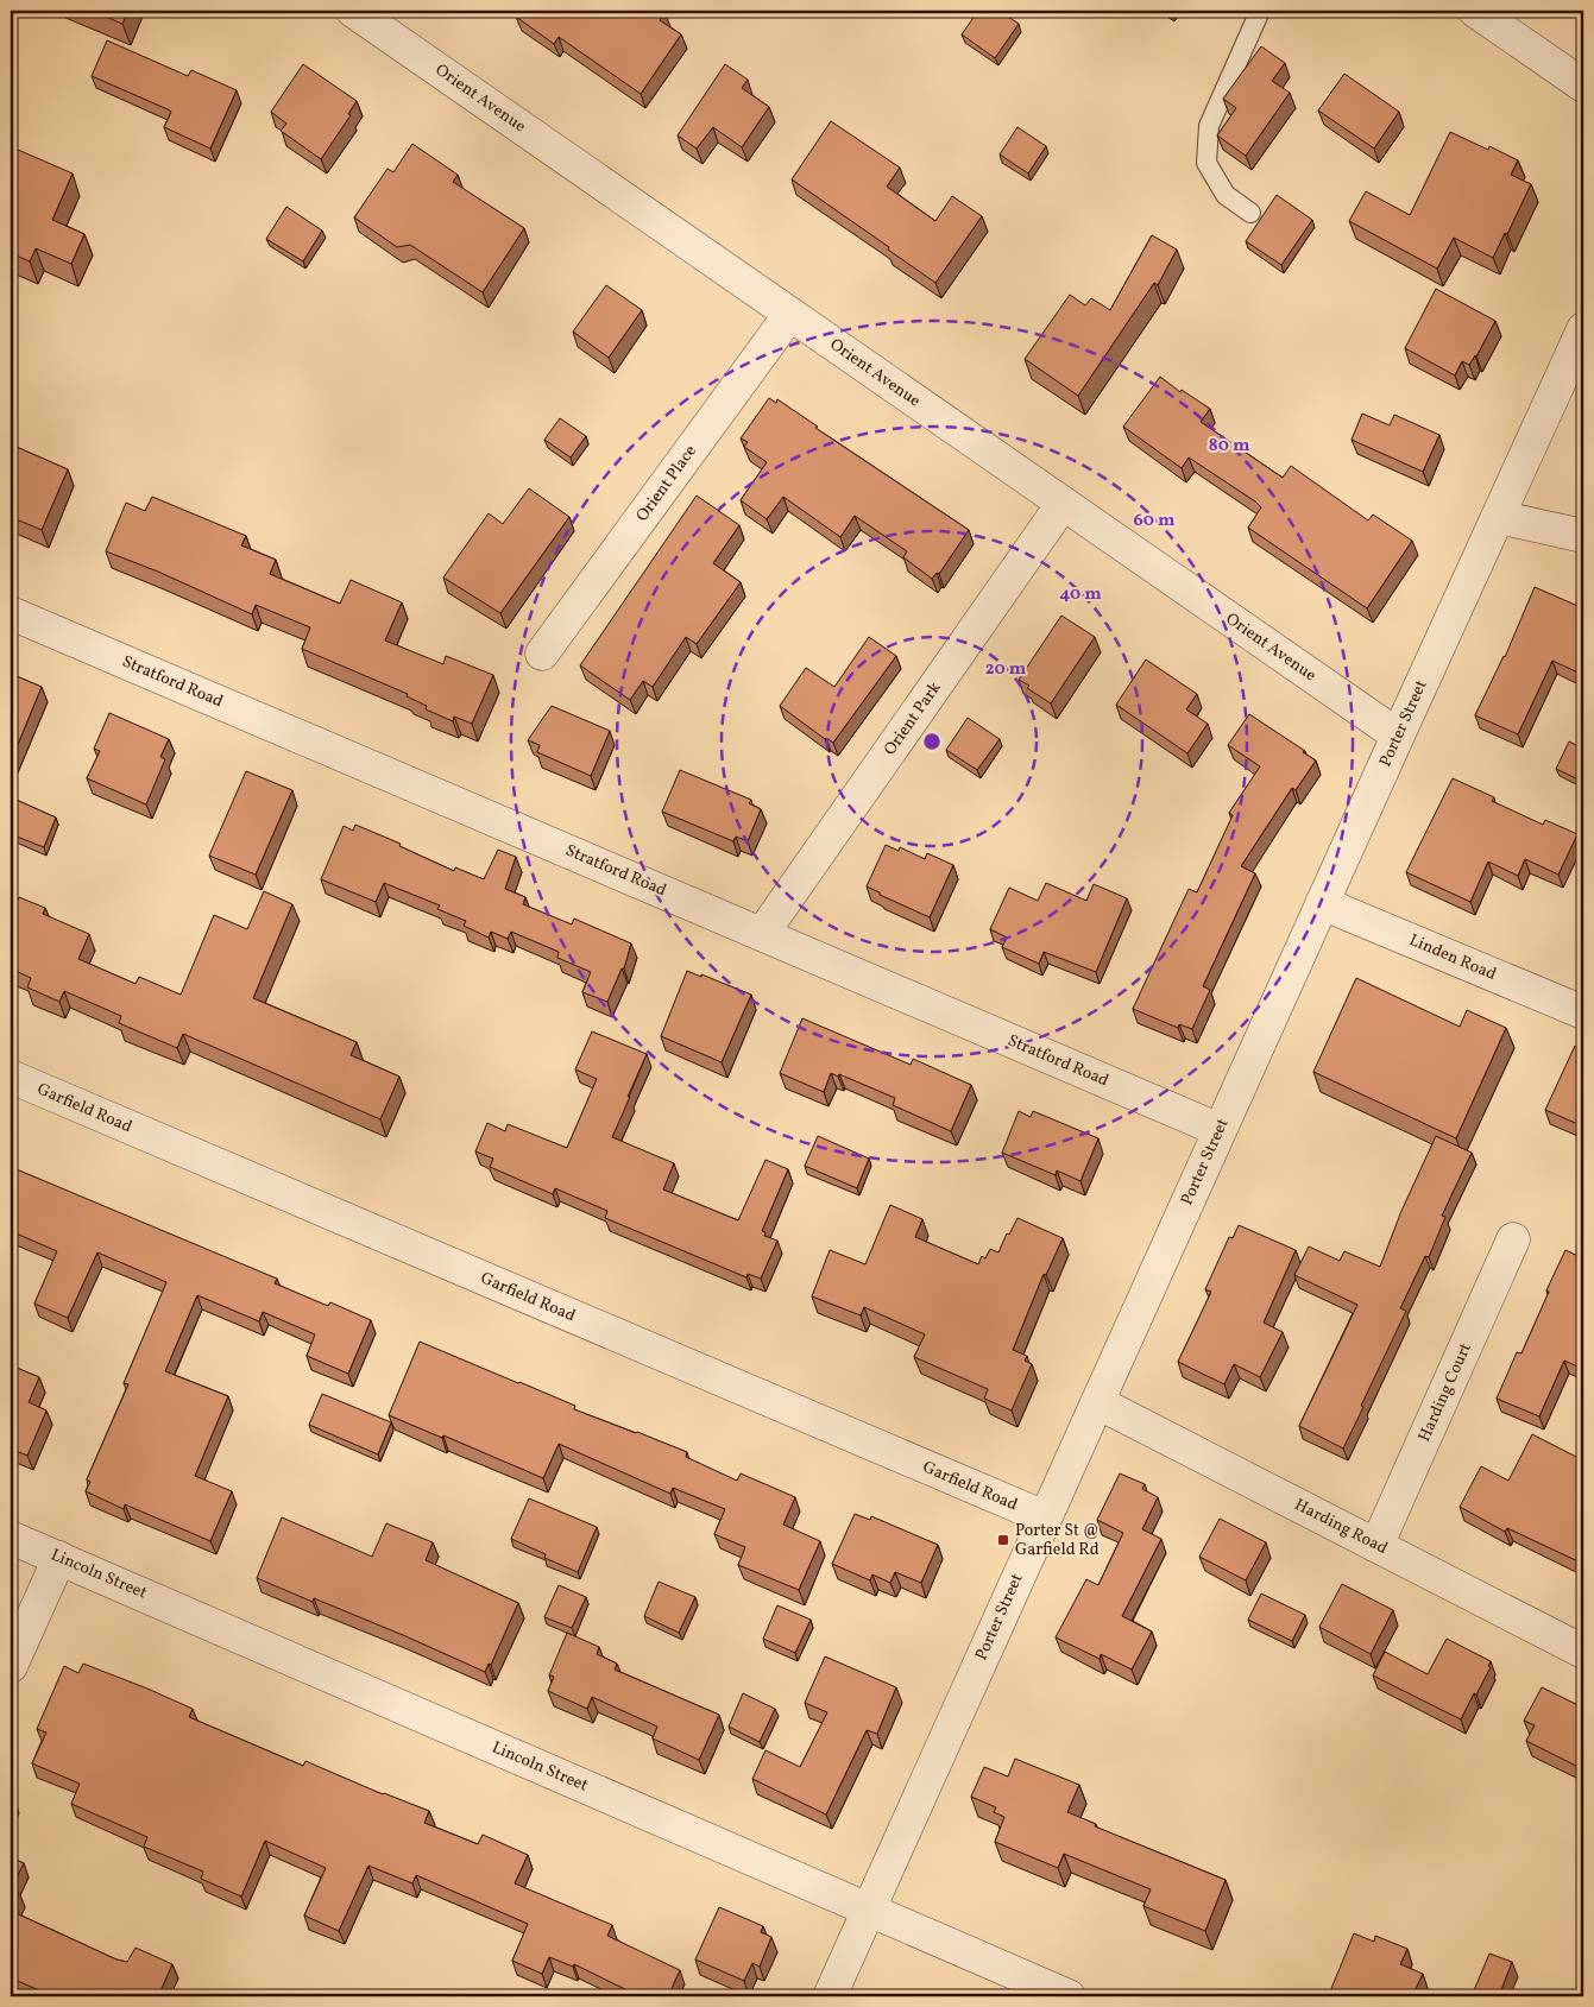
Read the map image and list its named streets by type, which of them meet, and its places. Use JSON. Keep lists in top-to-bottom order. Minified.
{"streets":{"street":["Orient Avenue","Orient Place","Stratford Road","Orient Park","Porter Street","Linden Road","Garfield Road","Harding Court","Harding Road","Lincoln Street"]},"crossings":[["Orient Avenue","Orient Place"],["Orient Avenue","Orient Park"],["Orient Avenue","Porter Street"],["Stratford Road","Orient Park"],["Stratford Road","Porter Street"],["Porter Street","Linden Road"],["Porter Street","Garfield Road"],["Porter Street","Harding Road"],["Porter Street","Lincoln Street"],["Harding Court","Harding Road"]],"places":{"transit":["Porter St @ Garfield Rd"]},"rings":["80 m","60 m","40 m","20 m"]}
